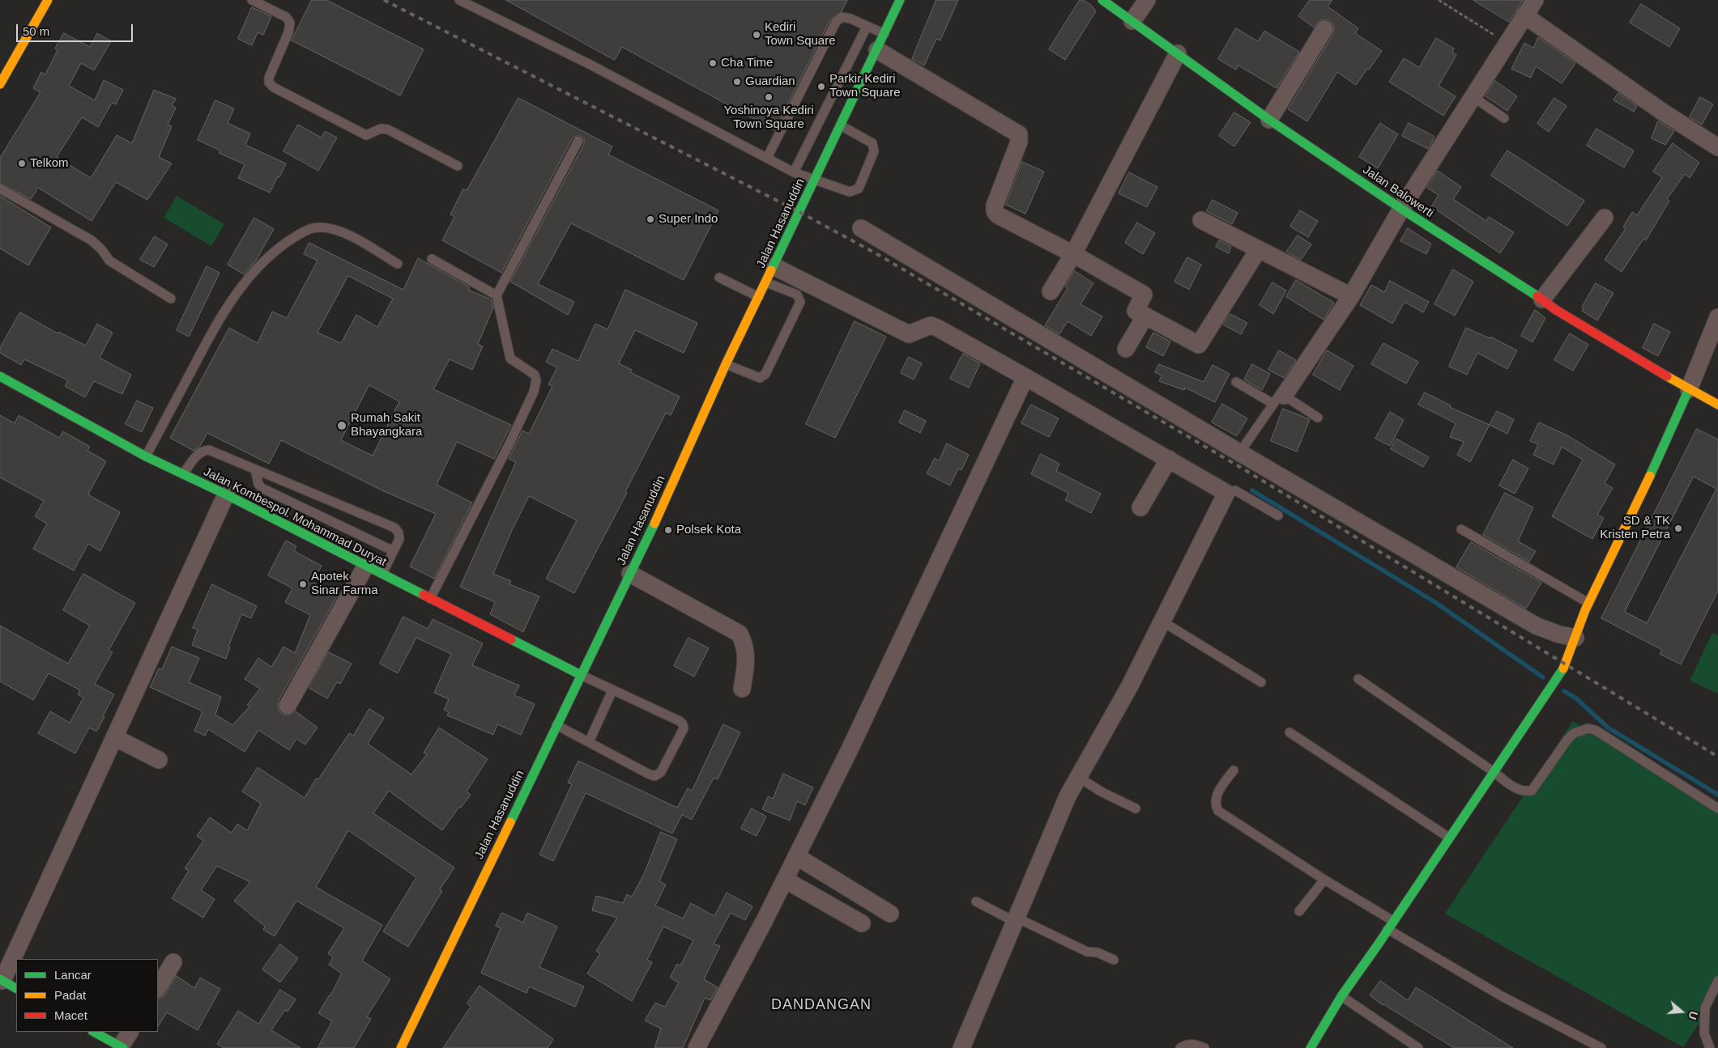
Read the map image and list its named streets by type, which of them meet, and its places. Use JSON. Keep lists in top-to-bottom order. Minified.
{"streets":{"street":["Jalan Balowerti","Jalan Hasanuddin","Jalan Kombespol. Mohammad Duryat"]},"crossings":[["Jalan Hasanuddin","Jalan Kombespol. Mohammad Duryat"]],"districts":["DANDANGAN"],"places":["Kediri Town Square","Cha Time","Guardian","Parkir Kediri Town Square","Yoshinoya Kediri Town Square","Telkom","Super Indo","Rumah Sakit Bhayangkara","SD & TK Kristen Petra","Polsek Kota","Apotek Sinar Farma"],"legend":["Lancar","Padat","Macet"],"scale_bar":"50 m","north":"right"}
